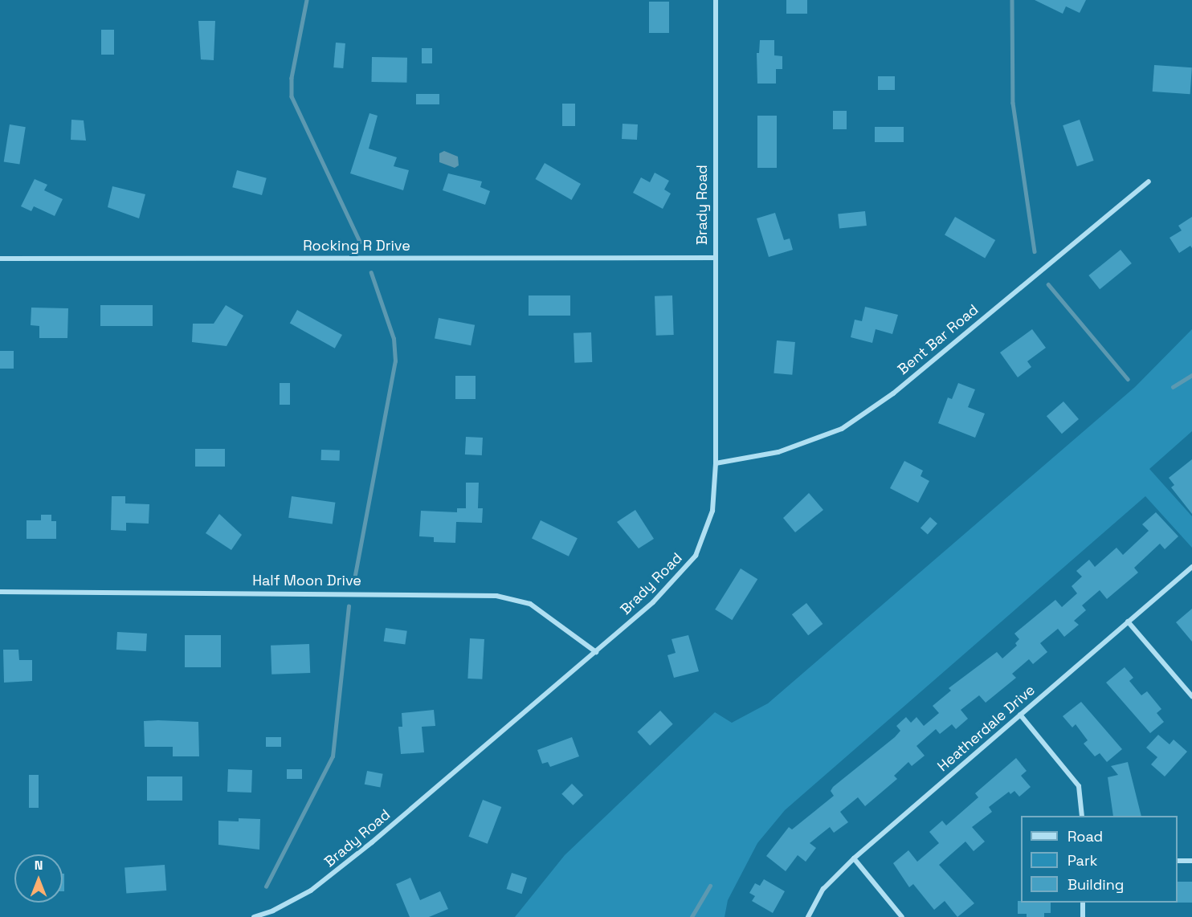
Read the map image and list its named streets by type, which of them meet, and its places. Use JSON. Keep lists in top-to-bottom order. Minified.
{"streets":{"street":["Brady Road","Rocking R Drive","Bent Bar Road","Half Moon Drive","Heatherdale Drive"]},"crossings":[["Brady Road","Rocking R Drive"],["Brady Road","Bent Bar Road"],["Brady Road","Half Moon Drive"]],"legend":["Road","Park","Building"],"north":"top"}
